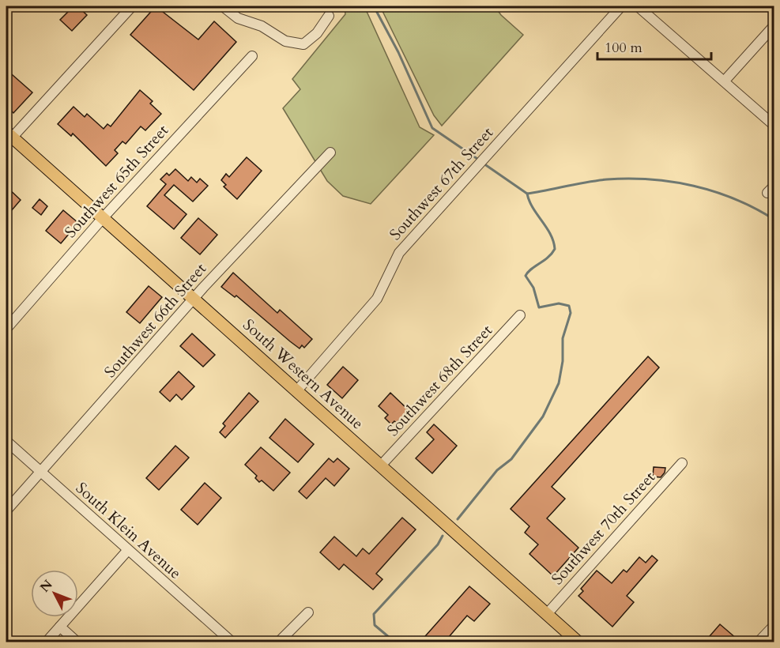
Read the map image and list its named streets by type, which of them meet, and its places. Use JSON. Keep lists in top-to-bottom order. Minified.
{"streets":{"main road":["South Western Avenue"],"street":["Southwest 65th Street","Southwest 67th Street","Southwest 66th Street","Southwest 68th Street","Southwest 70th Street","South Klein Avenue"]},"crossings":[["Southwest 65th Street","South Western Avenue"],["Southwest 67th Street","South Western Avenue"],["Southwest 66th Street","South Western Avenue"],["Southwest 66th Street","South Klein Avenue"],["South Western Avenue","Southwest 68th Street"],["South Western Avenue","Southwest 70th Street"]],"scale_bar":"100 m","north":"top left"}
